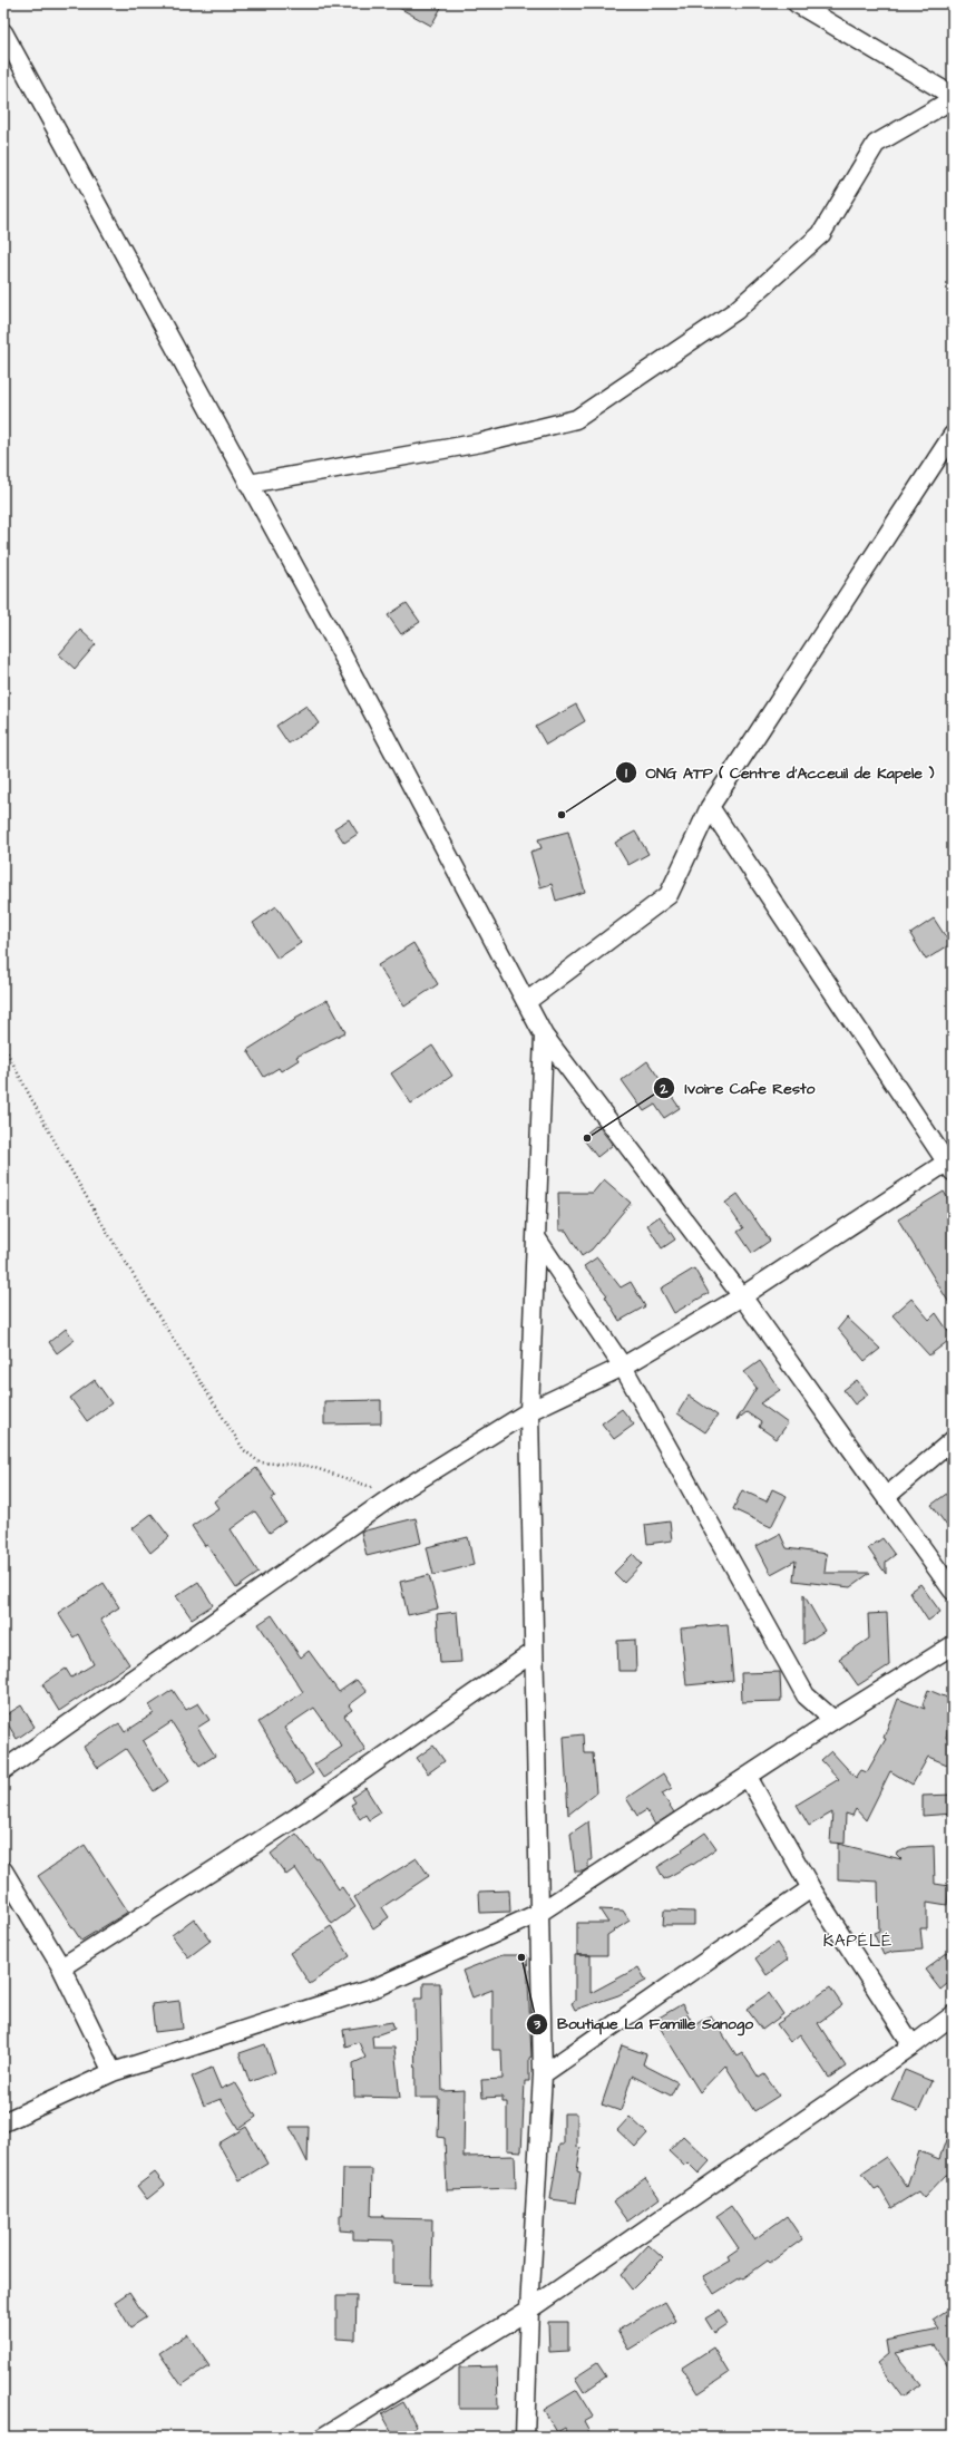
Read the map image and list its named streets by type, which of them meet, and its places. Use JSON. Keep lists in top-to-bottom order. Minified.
{"districts":["KAPÉLÉ"],"places":["ONG ATP ( Centre d'Acceuil de Kapele )","Ivoire Cafe Resto","Boutique La Famille Sanogo"]}
